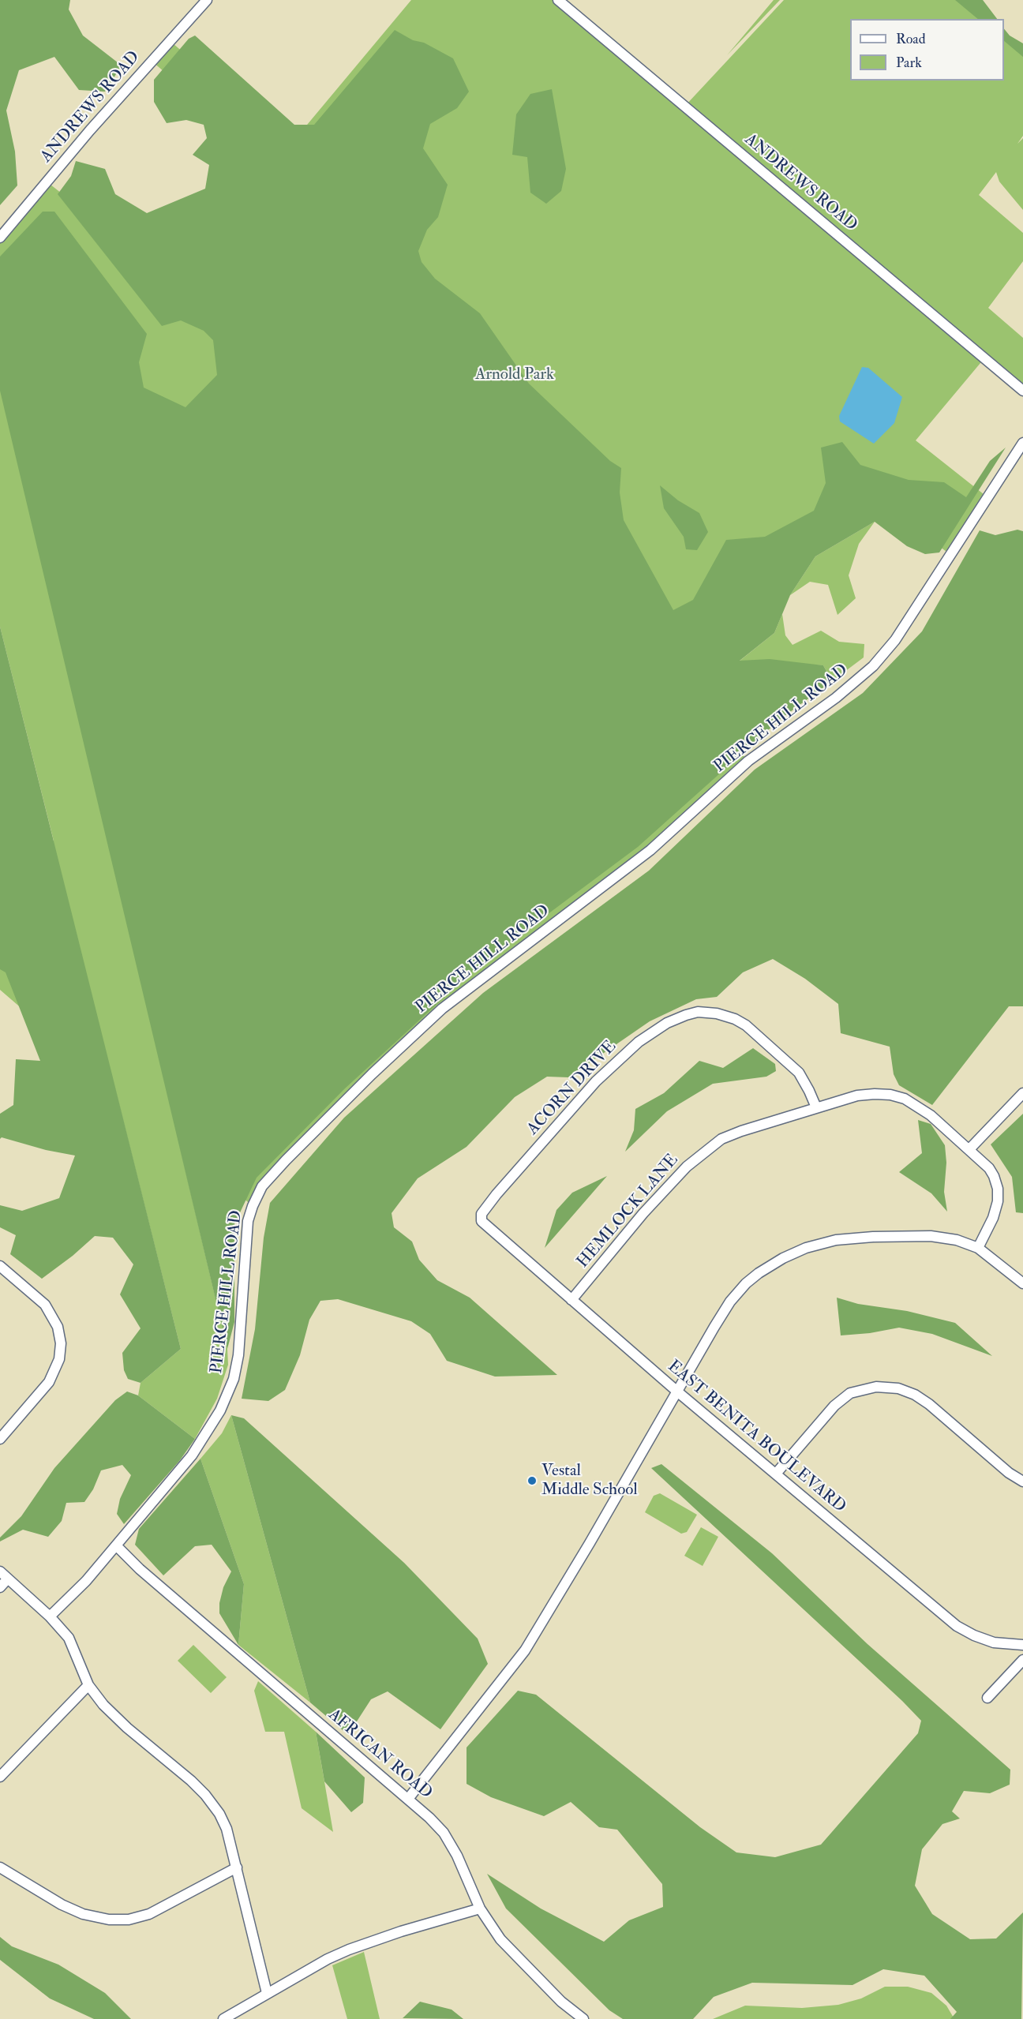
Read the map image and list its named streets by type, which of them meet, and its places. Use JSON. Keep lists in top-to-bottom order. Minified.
{"streets":{"street":["ANDREWS ROAD","PIERCE HILL ROAD","ACORN DRIVE","HEMLOCK LANE","EAST BENITA BOULEVARD","AFRICAN ROAD"]},"crossings":[["PIERCE HILL ROAD","AFRICAN ROAD"],["ACORN DRIVE","HEMLOCK LANE"],["ACORN DRIVE","EAST BENITA BOULEVARD"],["HEMLOCK LANE","EAST BENITA BOULEVARD"]],"parks":["Arnold Park"],"places":["Vestal Middle School"],"legend":["Road","Park"]}
